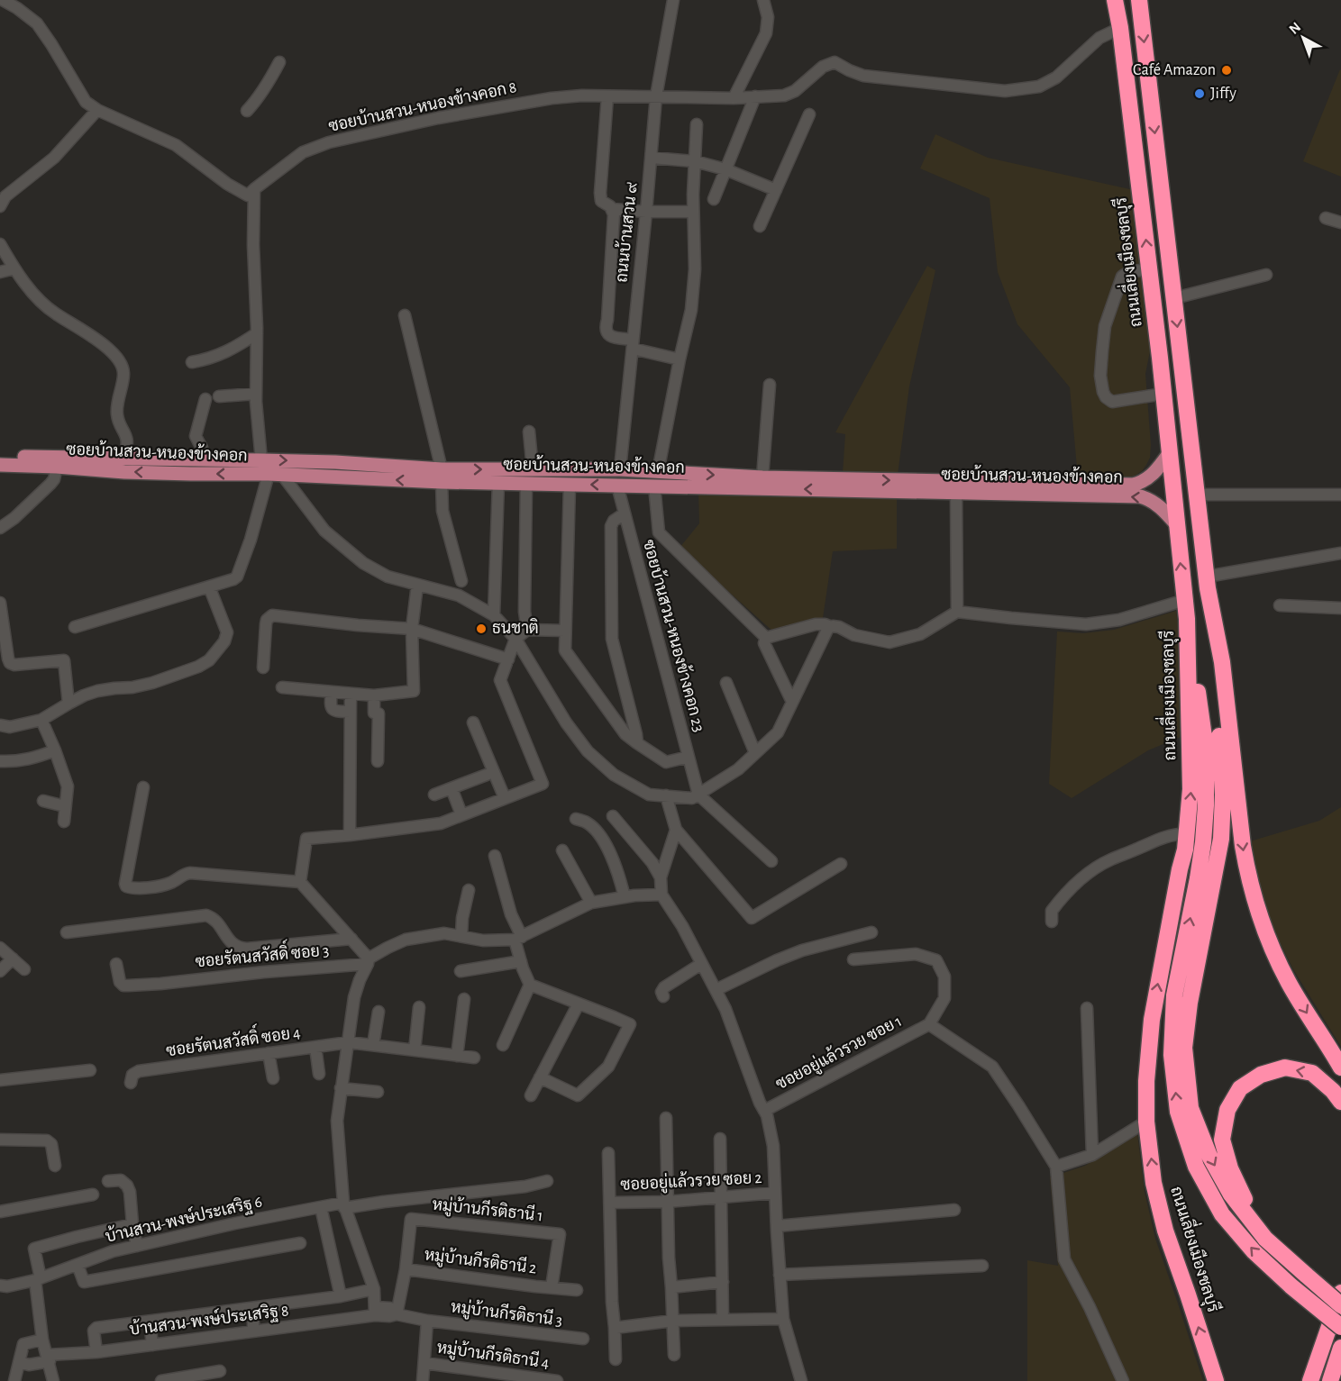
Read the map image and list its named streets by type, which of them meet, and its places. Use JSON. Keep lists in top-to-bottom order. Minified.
{"streets":{"highway":["ถนนเลี่ยงเมืองชลบุรี"],"main road":["ซอยบ้านสวน-หนองข้างคอก"],"street":["ซอยบ้านสวน-หนองข้างคอก 8","ถนนบ้านสวน ๙","ซอยบ้านสวน-หนองข้างคอก 23","ซอยรัตนสวัสดิ์ ซอย 3","ซอยรัตนสวัสดิ์ ซอย 4","ซอยอยู่แล้วรวย ซอย 1","ซอยอยู่แล้วรวย ซอย 2","หมู่บ้านกีรติธานี 1","บ้านสวน-พงษ์ประเสริฐ 6","หมู่บ้านกีรติธานี 2","หมู่บ้านกีรติธานี 3","บ้านสวน-พงษ์ประเสริฐ 8","หมู่บ้านกีรติธานี 4"]},"crossings":[["ซอยบ้านสวน-หนองข้างคอก 8","ถนนบ้านสวน ๙"],["ซอยบ้านสวน-หนองข้างคอก 8","ถนนเลี่ยงเมืองชลบุรี"],["ถนนบ้านสวน ๙","ซอยบ้านสวน-หนองข้างคอก"],["ถนนเลี่ยงเมืองชลบุรี","ซอยบ้านสวน-หนองข้างคอก"],["ซอยบ้านสวน-หนองข้างคอก","ซอยบ้านสวน-หนองข้างคอก 23"],["หมู่บ้านกีรติธานี 1","หมู่บ้านกีรติธานี 2"],["หมู่บ้านกีรติธานี 3","บ้านสวน-พงษ์ประเสริฐ 8"]],"places":["Café Amazon","Jiffy","ธนชาติ"],"north":"top left"}
